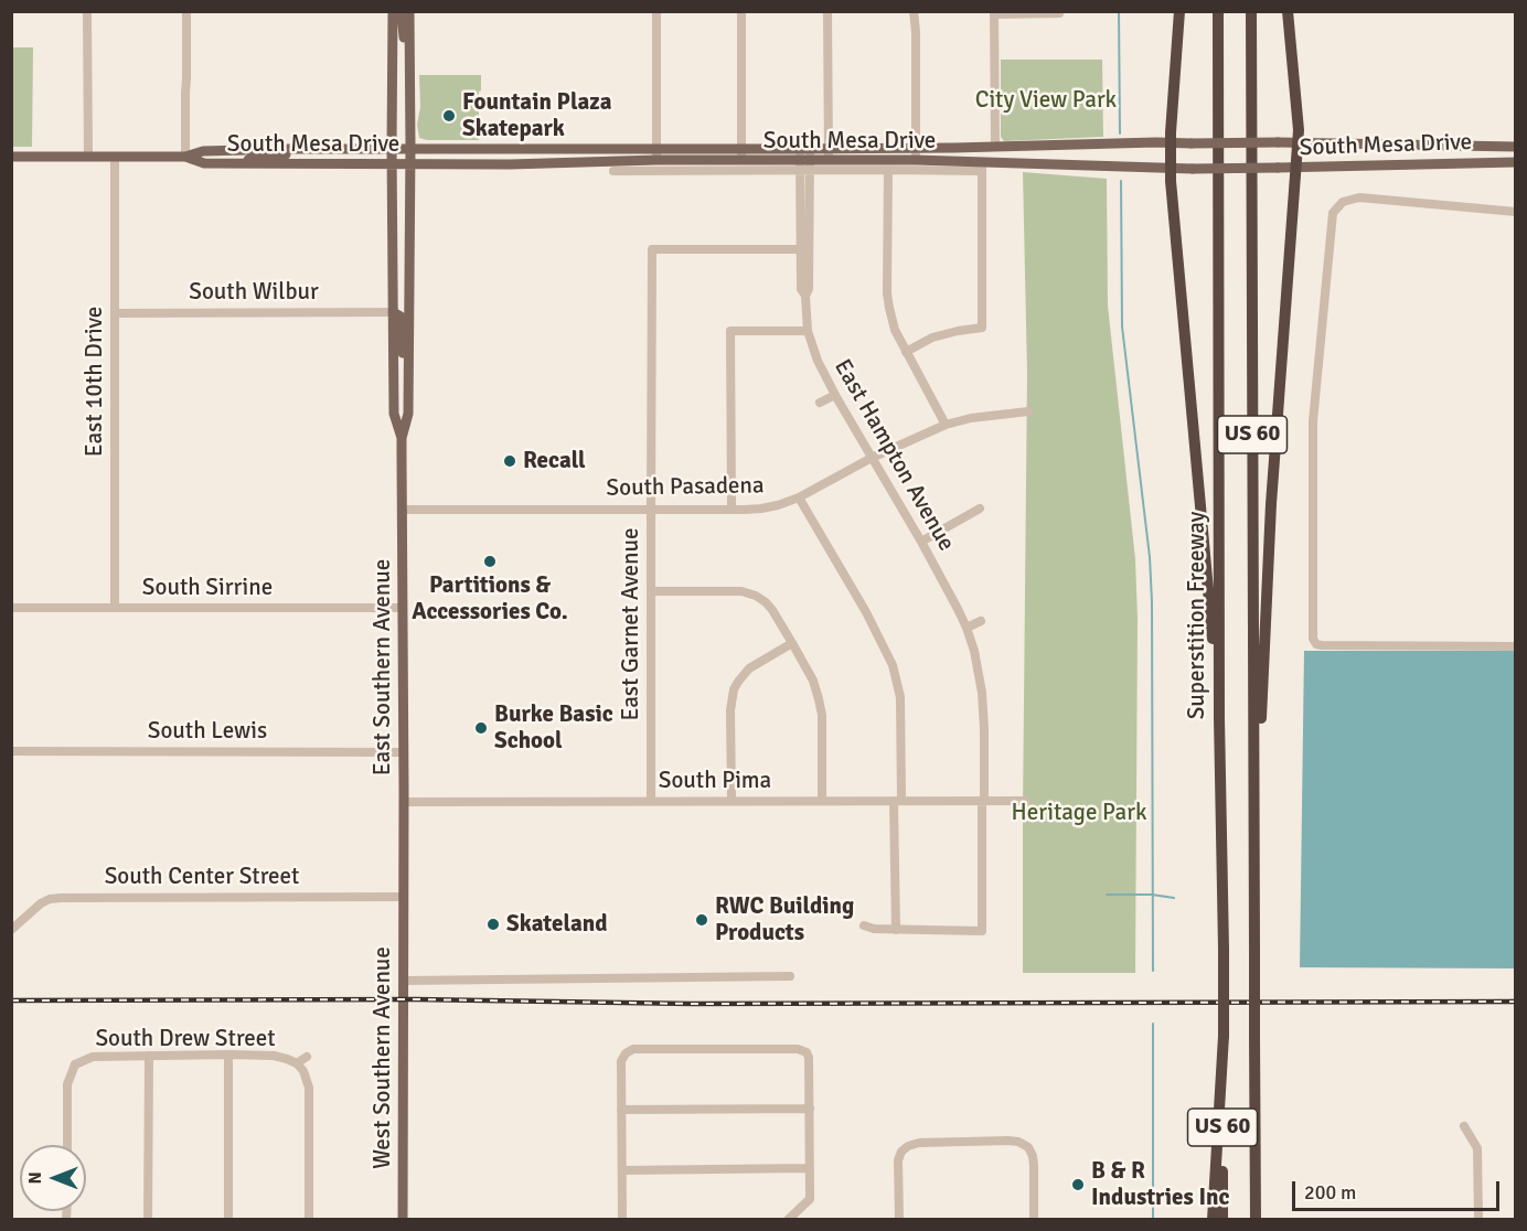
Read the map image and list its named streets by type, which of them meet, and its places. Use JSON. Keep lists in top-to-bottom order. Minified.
{"streets":{"highway":["US 60","Superstition Freeway"],"main road":["South Mesa Drive","East Southern Avenue","West Southern Avenue"],"street":["South Wilbur","East 10th Drive","East Hampton Avenue","South Pasadena","South Sirrine","East Garnet Avenue","South Lewis","South Pima","South Center Street","South Drew Street"]},"crossings":[["South Mesa Drive","East 10th Drive"],["South Mesa Drive","East Hampton Avenue"],["South Mesa Drive","East Southern Avenue"],["South Wilbur","East 10th Drive"],["South Wilbur","East Southern Avenue"],["East 10th Drive","South Sirrine"],["East Hampton Avenue","South Pasadena"],["East Hampton Avenue","East Garnet Avenue"],["East Hampton Avenue","South Pima"],["South Pasadena","East Garnet Avenue"],["South Pasadena","East Southern Avenue"],["South Sirrine","East Southern Avenue"],["East Garnet Avenue","South Pima"],["East Southern Avenue","South Lewis"],["East Southern Avenue","South Pima"],["East Southern Avenue","South Center Street"],["East Southern Avenue","West Southern Avenue"],["South Center Street","West Southern Avenue"]],"parks":["City View Park","Heritage Park"],"places":["Fountain Plaza Skatepark","Recall","Partitions & Accessories Co.","Burke Basic School","RWC Building Products","Skateland","B & R Industries Inc"],"scale_bar":"200 m","north":"left"}
